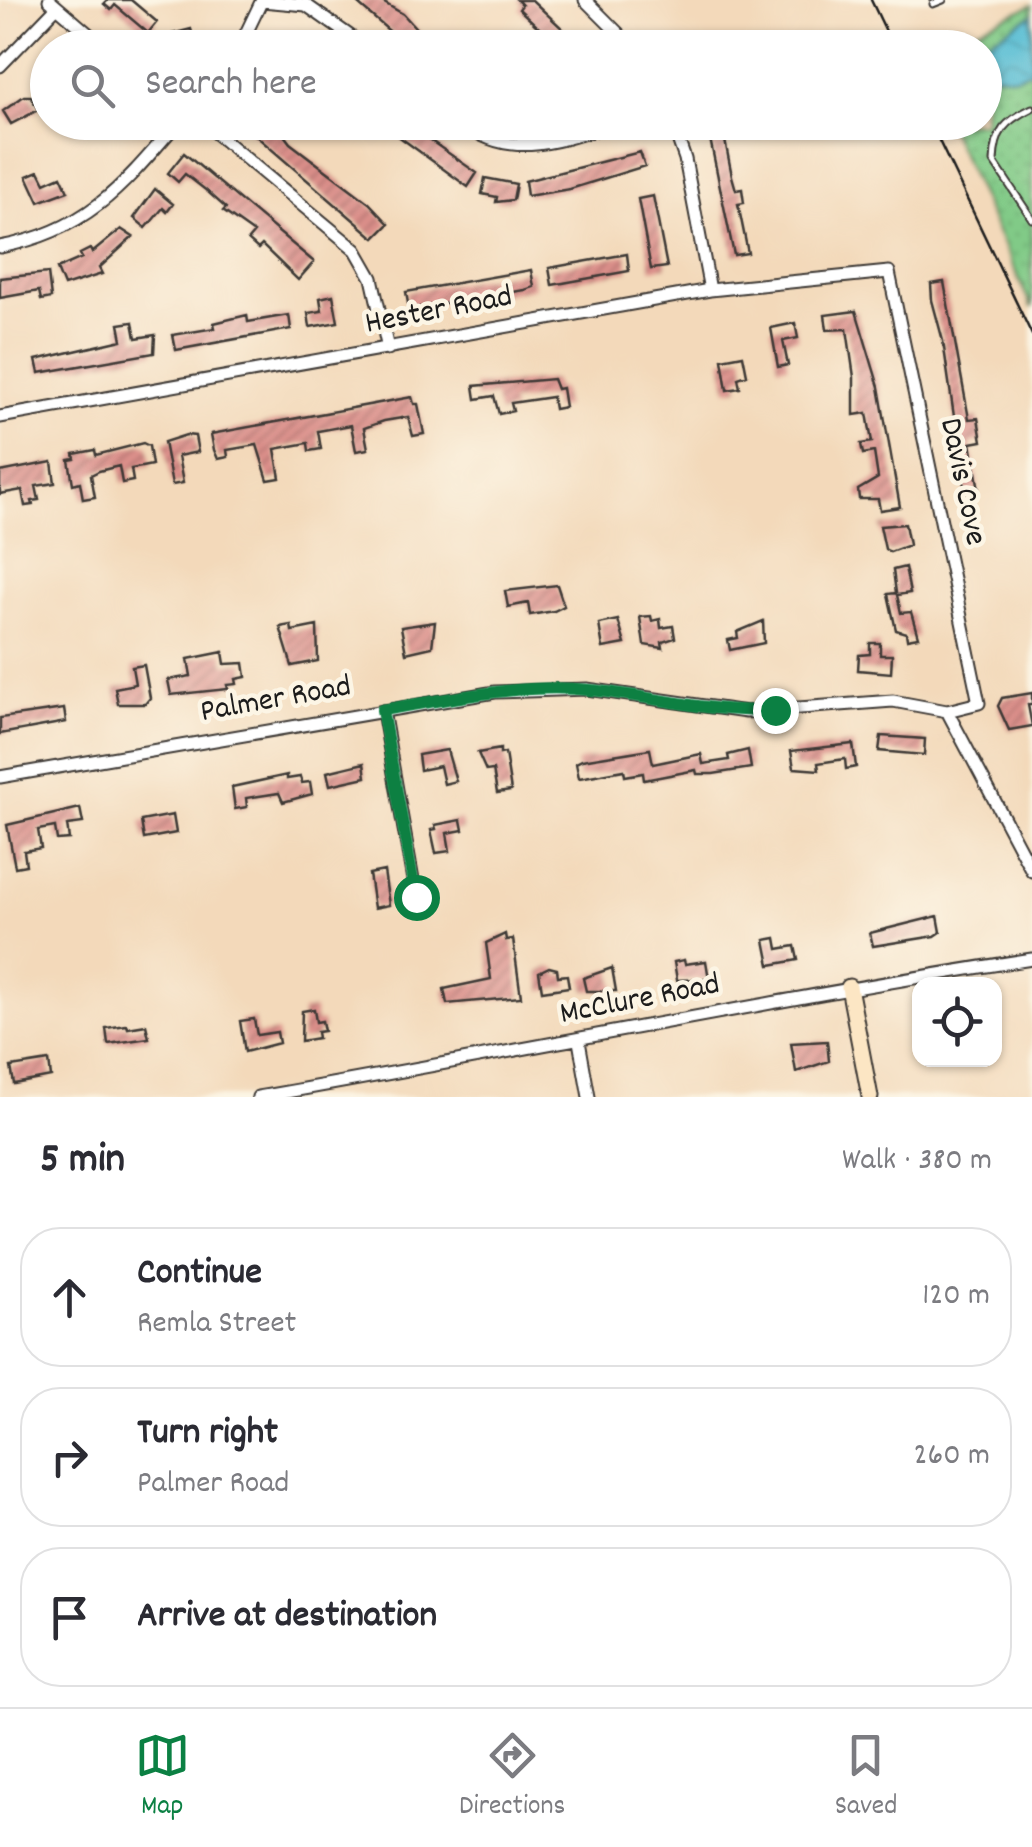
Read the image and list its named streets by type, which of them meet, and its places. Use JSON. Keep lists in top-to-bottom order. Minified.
{"streets":{"street":["Hester Road","Davis Cove","Palmer Road","McClure Road"]},"crossings":[["Hester Road","Davis Cove"],["Davis Cove","Palmer Road"]],"page":{"search":"Search here","heading":["5 min","Walk · 380 m"],"list":[["Continue","Remla Street","120 m"],["Turn right","Palmer Road","260 m"],"Arrive at destination"],"nav":["Map","Directions","Saved"]}}
